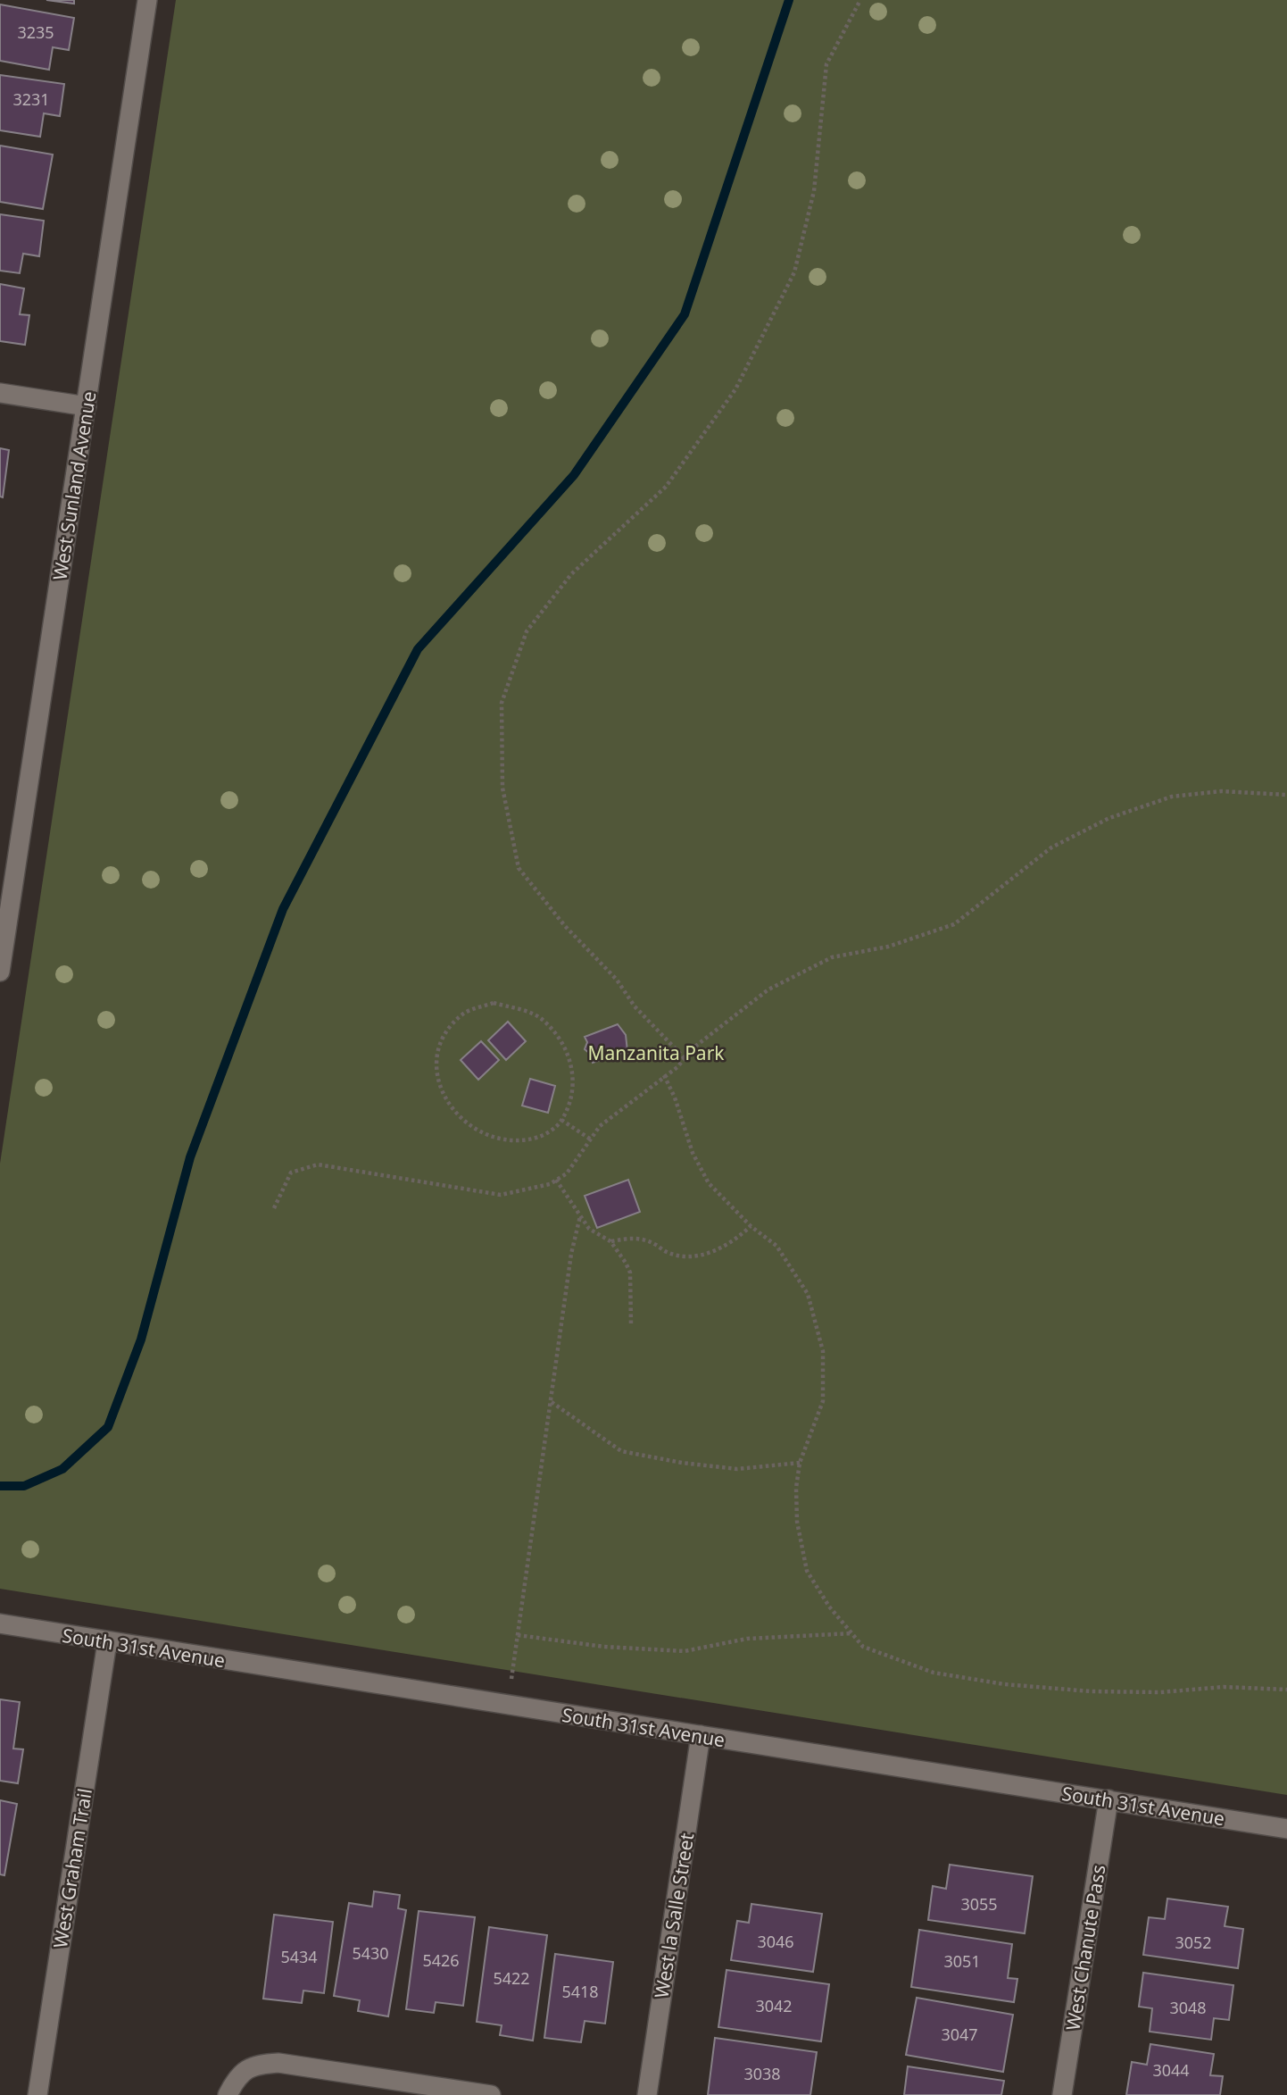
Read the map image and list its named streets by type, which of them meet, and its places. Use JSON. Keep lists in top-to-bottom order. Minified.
{"streets":{"street":["West Sunland Avenue","South 31st Avenue","West Graham Trail","West la Salle Street","West Chanute Pass"]},"crossings":[["South 31st Avenue","West Graham Trail"],["South 31st Avenue","West la Salle Street"],["South 31st Avenue","West Chanute Pass"]],"parks":["Manzanita Park"],"house_numbers":["3235","3231","3055","3046","3052","5430","5434","5426","3051","5422","5418","3042","3048","3047","3044","3038"]}
